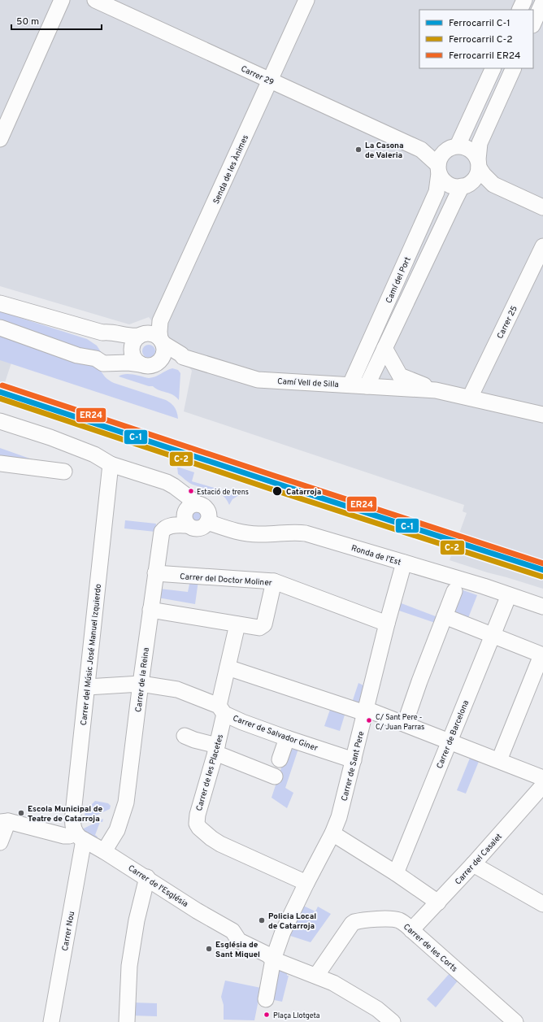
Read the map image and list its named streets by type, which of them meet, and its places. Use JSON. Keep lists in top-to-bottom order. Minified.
{"streets":{"street":["Carrer 29","Senda de les Ànimes","Camí del Port","Carrer 25","Camí Vell de Silla","Ronda de l'Est","Carrer del Doctor Moliner","Carrer del Músic José Manuel Izquierdo","Carrer de la Reina","Carrer de Salvador Giner","Carrer de Barcelona","Carrer de Sant Pere","Carrer de les Placetes","Carrer del Casalet","Carrer de l'Església","Carrer Nou","Carrer de les Corts"]},"crossings":[["Carrer 29","Senda de les Ànimes"],["Carrer 29","Camí del Port"],["Senda de les Ànimes","Camí Vell de Silla"],["Camí del Port","Camí Vell de Silla"],["Carrer 25","Camí Vell de Silla"],["Ronda de l'Est","Carrer de la Reina"],["Ronda de l'Est","Carrer de Barcelona"],["Ronda de l'Est","Carrer de Sant Pere"],["Carrer del Doctor Moliner","Carrer de la Reina"],["Carrer del Doctor Moliner","Carrer de Sant Pere"],["Carrer del Músic José Manuel Izquierdo","Carrer de Salvador Giner"],["Carrer del Músic José Manuel Izquierdo","Carrer de l'Església"],["Carrer del Músic José Manuel Izquierdo","Carrer Nou"],["Carrer de la Reina","Carrer de Salvador Giner"],["Carrer de la Reina","Carrer de l'Església"],["Carrer de Salvador Giner","Carrer de Sant Pere"],["Carrer de Salvador Giner","Carrer de les Placetes"],["Carrer de Sant Pere","Carrer de les Placetes"],["Carrer de Sant Pere","Carrer de l'Església"],["Carrer del Casalet","Carrer de les Corts"],["Carrer de l'Església","Carrer Nou"],["Carrer de l'Església","Carrer de les Corts"]],"places":["La Casona de Valeria","Estació de trens","Catarroja","C/ Sant Pere - C/ Juan Parras","Escola Municipal de Teatre de Catarroja","Policia Local de Catarroja","Església de Sant Miquel","Plaça Llotgeta"],"lines":["rail line ER24","rail line C-1","rail line C-2"],"legend":["Ferrocarril C-1","Ferrocarril C-2","Ferrocarril ER24"],"scale_bar":"50 m"}
